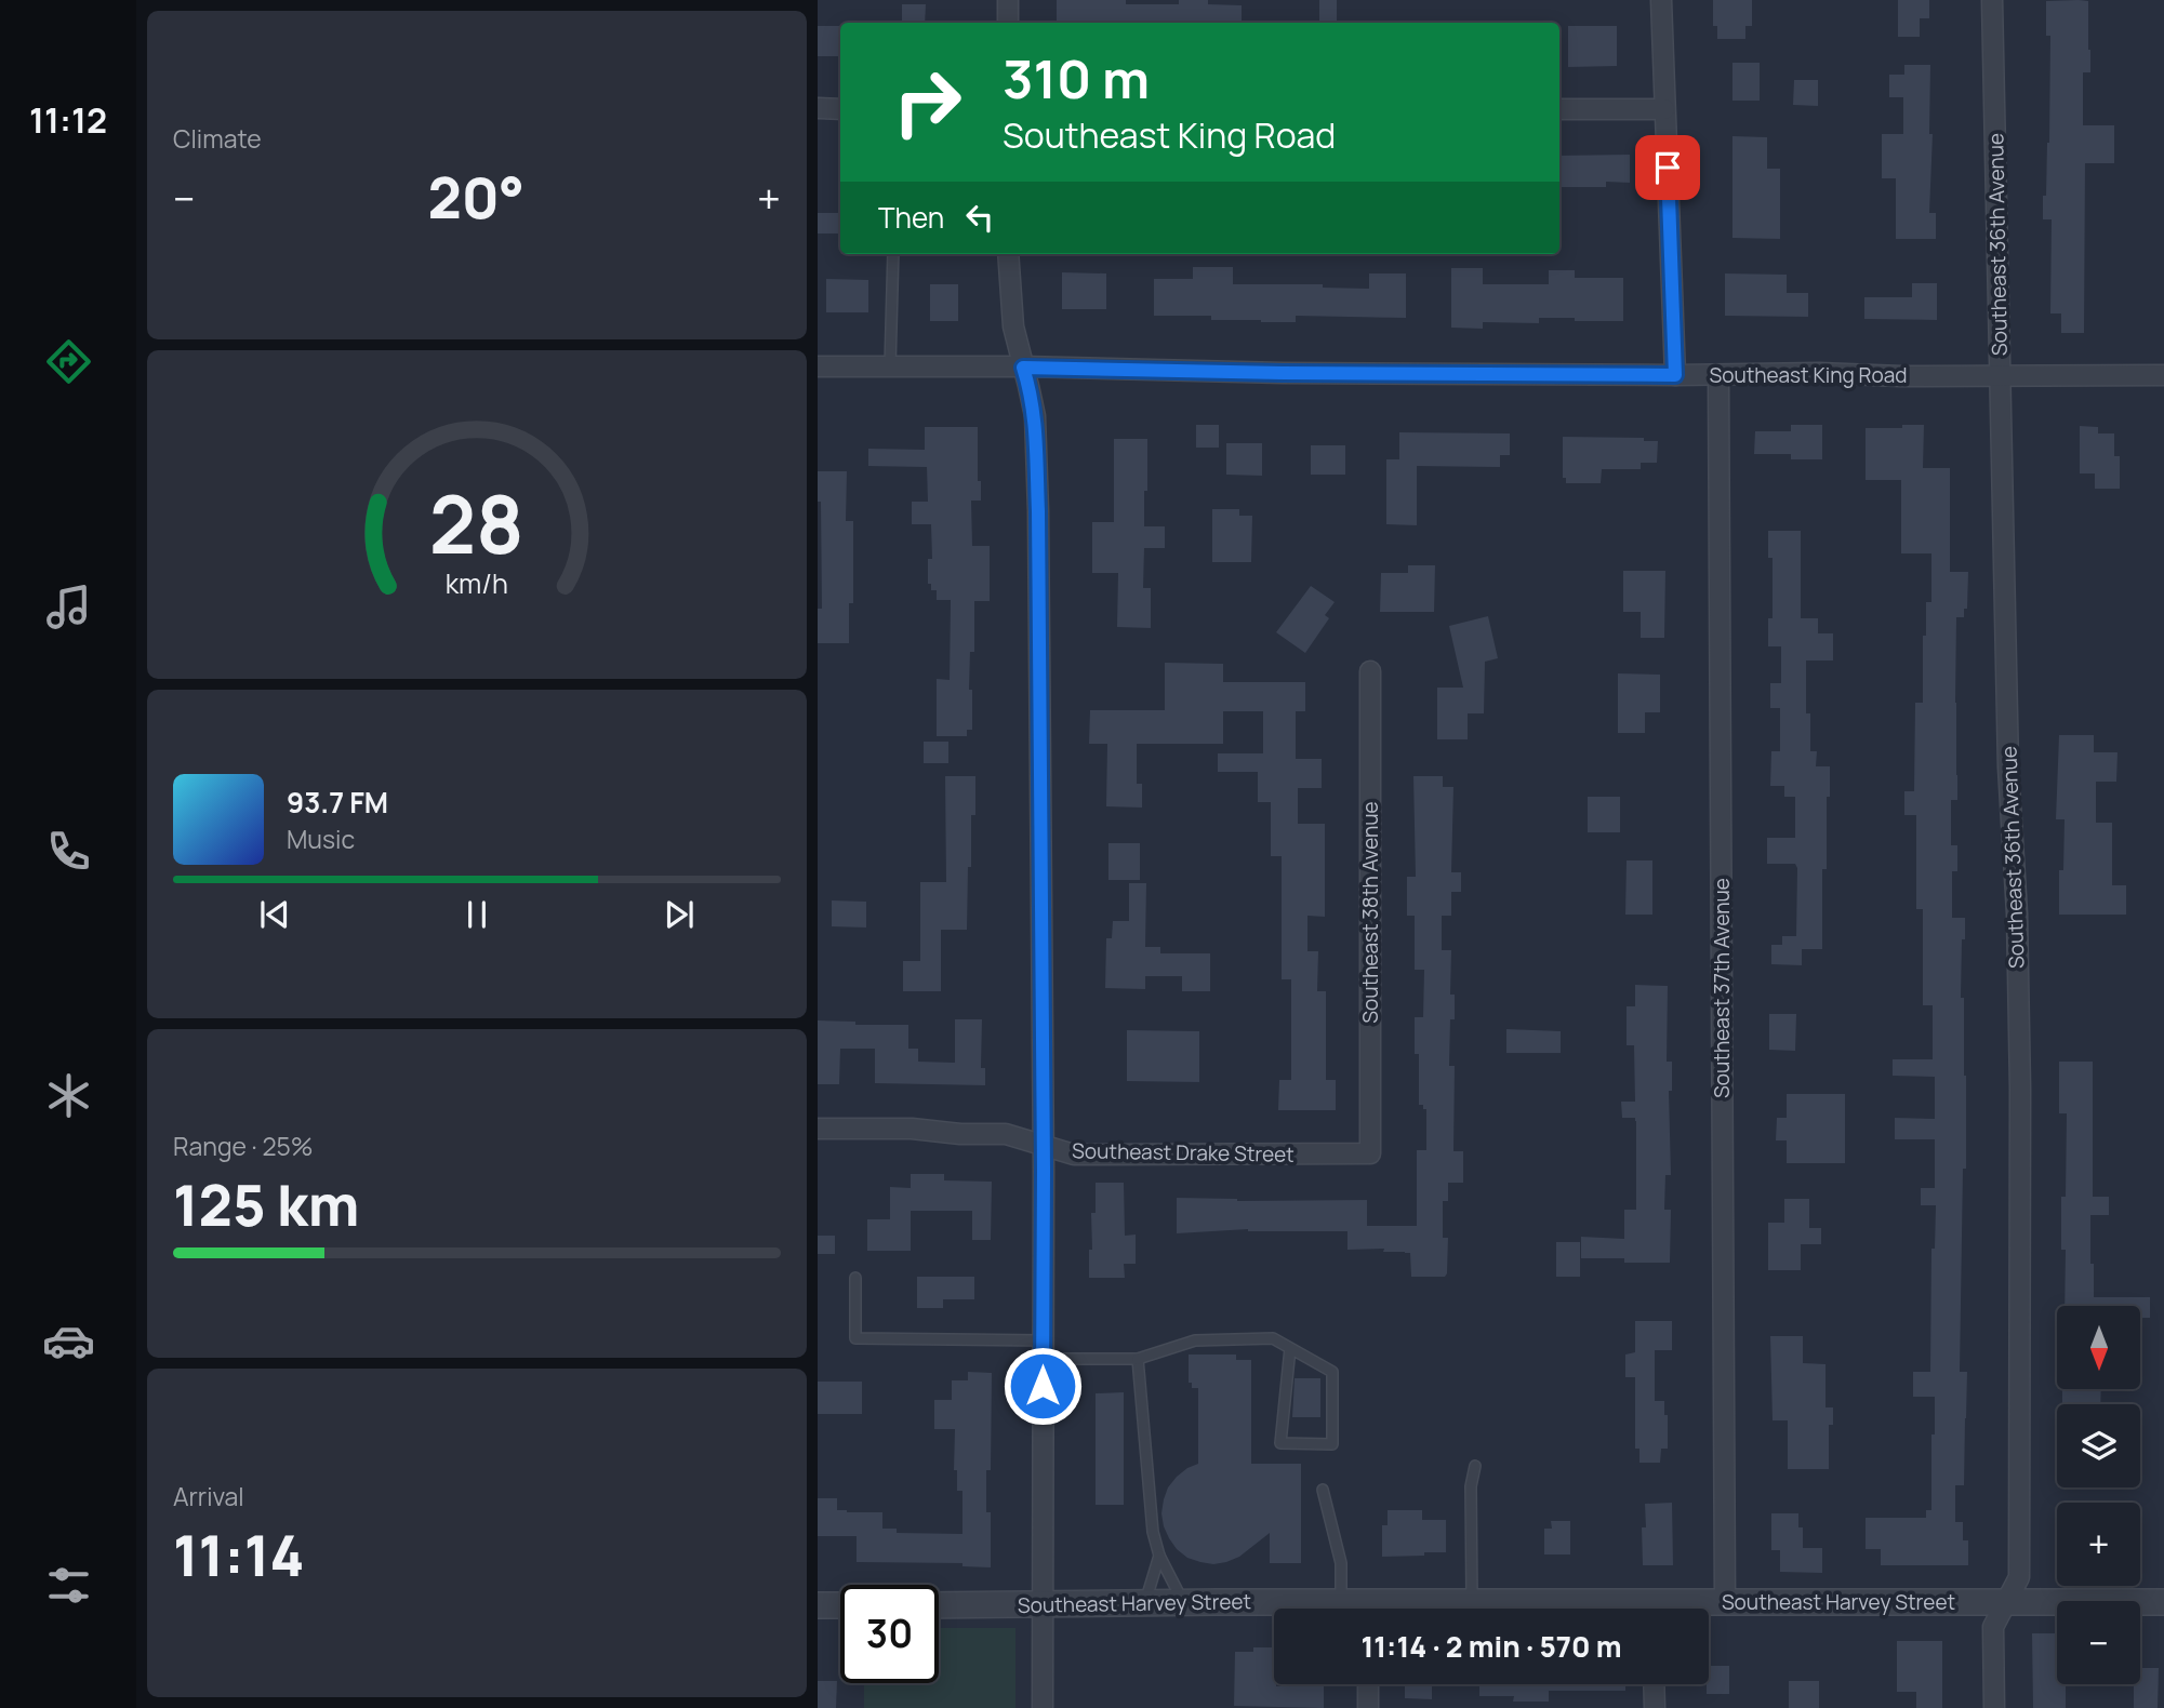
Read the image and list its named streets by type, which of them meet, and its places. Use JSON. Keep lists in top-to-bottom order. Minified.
{"streets":{"street":["Southeast 36th Avenue","Southeast King Road","Southeast 38th Avenue","Southeast 37th Avenue","Southeast Drake Street","Southeast Harvey Street"]},"crossings":[["Southeast 36th Avenue","Southeast King Road"],["Southeast 36th Avenue","Southeast Harvey Street"],["Southeast King Road","Southeast 37th Avenue"],["Southeast 38th Avenue","Southeast Drake Street"],["Southeast 37th Avenue","Southeast Harvey Street"]],"north":"bottom","page":{"tabs":"11:12","tile":["Climate",["Range · 25%","125 km"],["Arrival","11:14"]],"turn":["310 m","Southeast King Road"],"heat":["−","20°","+"],"then":"Then","song":["93.7 FM","Music"],"map_buttons":["+","−"],"limit":"30","trip":"11:14 · 2 min · 570 m","gauge":["28","km/h"]}}
